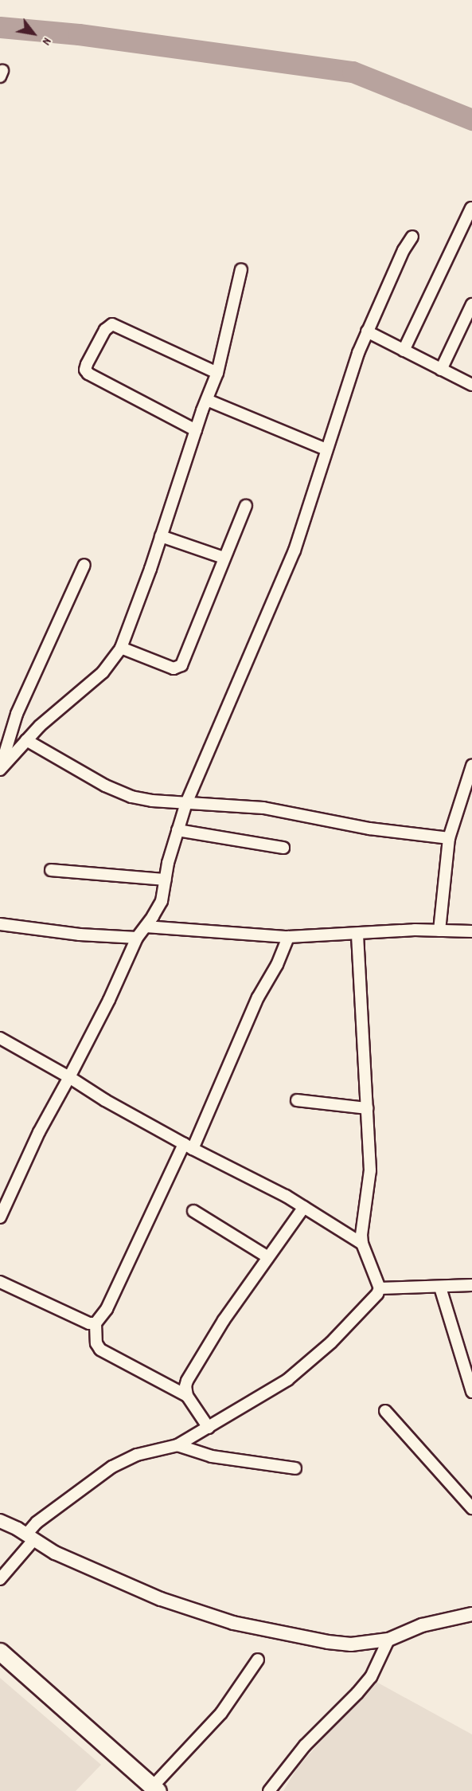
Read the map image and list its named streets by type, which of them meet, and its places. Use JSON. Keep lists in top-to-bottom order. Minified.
{"north":"bottom right"}
